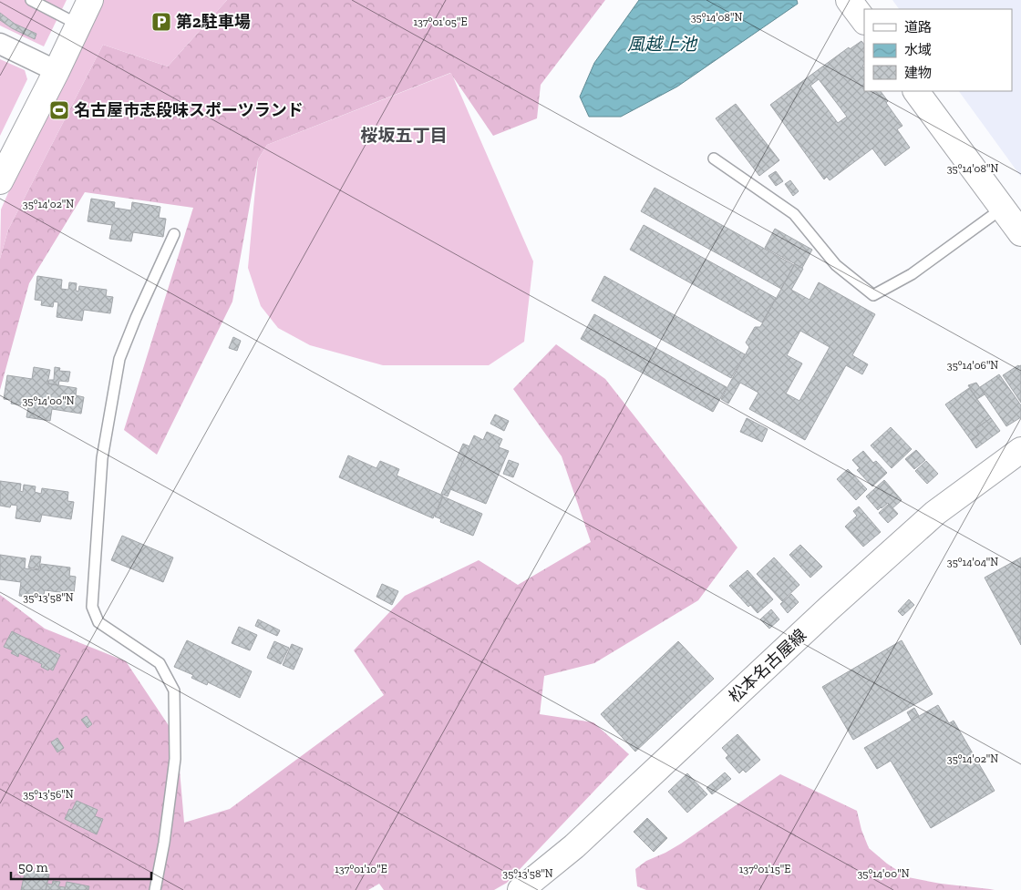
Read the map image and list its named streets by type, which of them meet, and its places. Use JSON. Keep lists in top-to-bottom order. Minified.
{"streets":{"main road":["松本名古屋線"]},"districts":["桜坂五丁目"],"water":["風越上池"],"places":{"parking":["第2駐車場"],"sports":["名古屋市志段味スポーツランド"]},"legend":["道路","水域","建物"],"scale_bar":"50 m","coordinates":["35°14'08\"N","137°01'05\"E","35°14'02\"N","35°14'06\"N","35°14'00\"N","35°14'04\"N","35°13'58\"N","35°13'56\"N","137°01'10\"E","137°01'15\"E"]}
